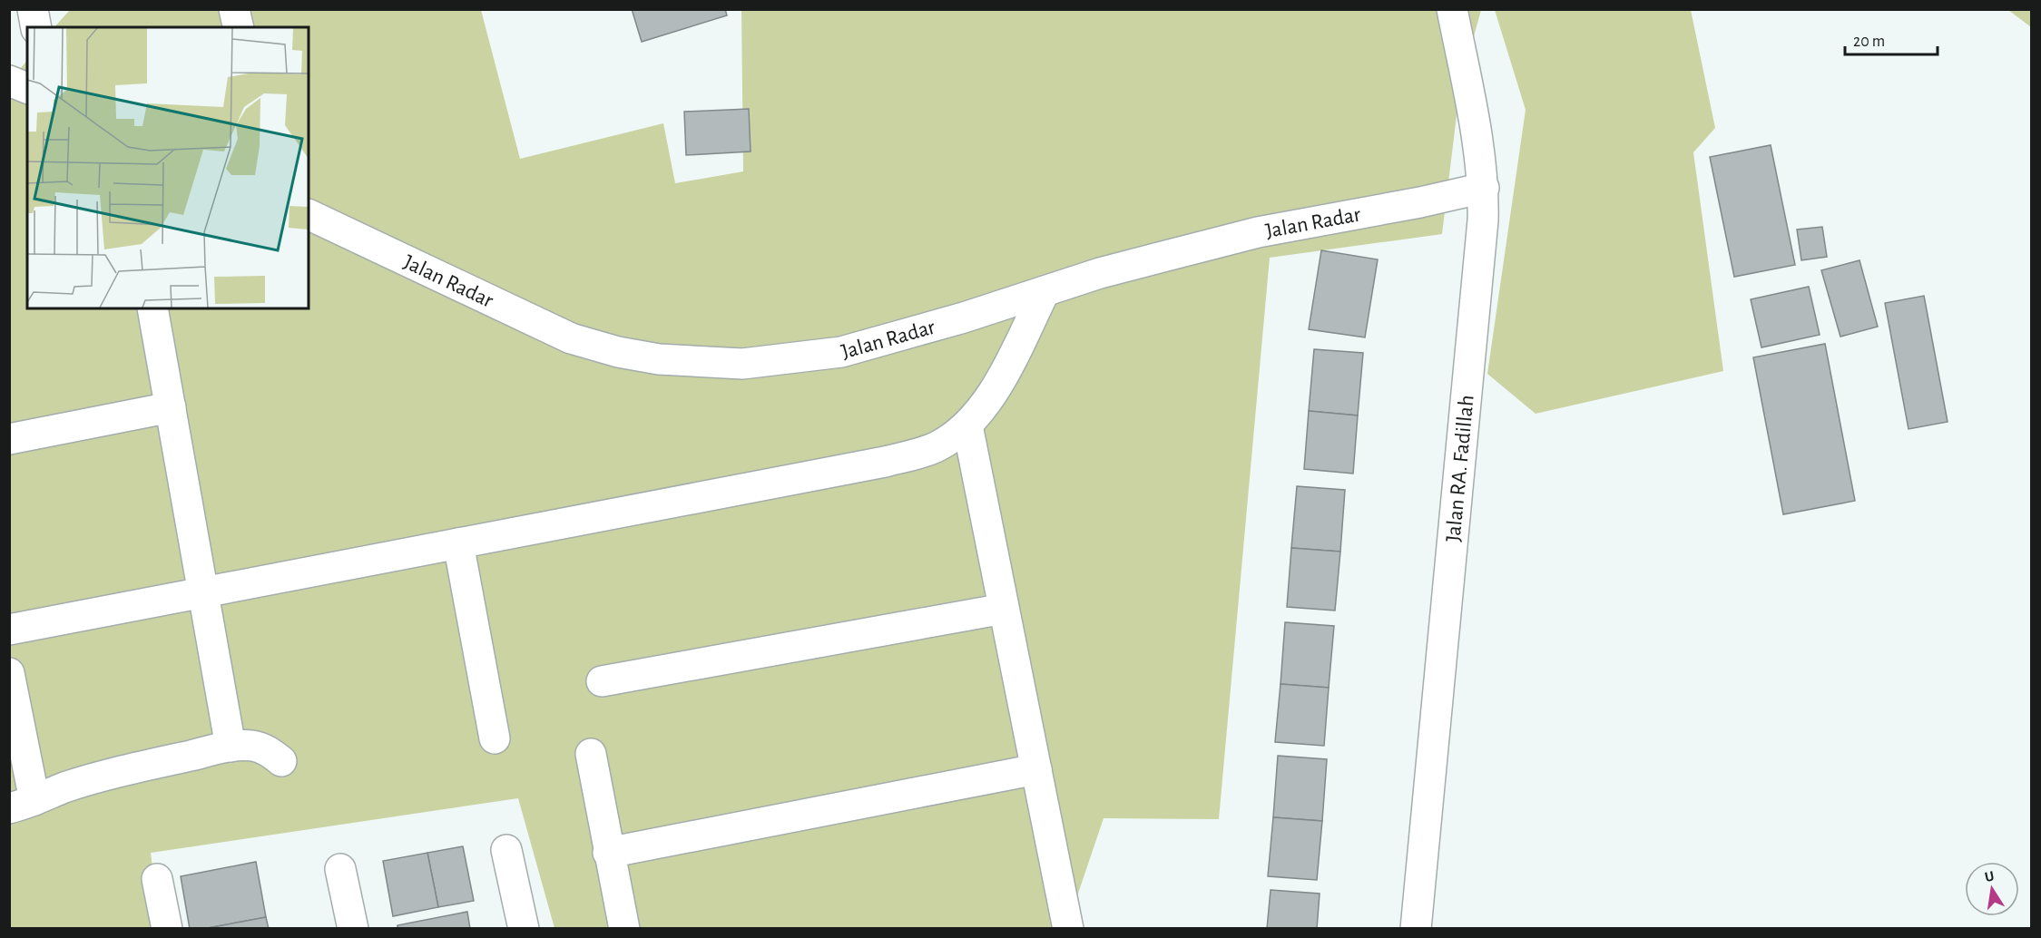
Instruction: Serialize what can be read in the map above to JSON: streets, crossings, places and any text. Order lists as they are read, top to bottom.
{
  "streets": {
    "street": ["Jalan Radar", "Jalan RA. Fadillah"]
  },
  "crossings": [
    ["Jalan Radar", "Jalan RA. Fadillah"]
  ],
  "scale_bar": "20 m",
  "north": "top"
}
